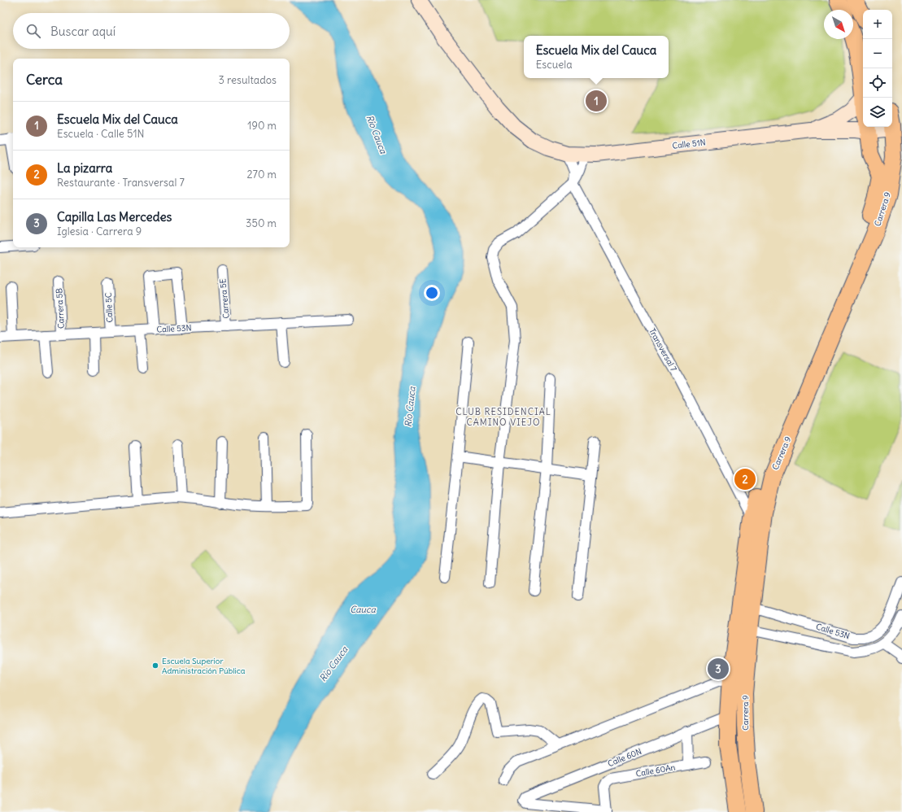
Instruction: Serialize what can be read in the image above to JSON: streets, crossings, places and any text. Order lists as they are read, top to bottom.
{
  "streets": {
    "main road": ["Calle 51N", "Carrera 9"],
    "street": [
      "Carrera 5E",
      "Calle 5C",
      "Carrera 5B",
      "Calle 53N",
      "Transversal 7",
      "Calle 60N",
      "Calle 60An"
    ]
  },
  "crossings": [
    ["Carrera 9", "Calle 53N"],
    ["Carrera 9", "Transversal 7"],
    ["Carrera 9", "Calle 60N"],
    ["Carrera 5E", "Calle 53N"],
    ["Calle 5C", "Calle 53N"],
    ["Carrera 5B", "Calle 53N"],
    ["Calle 60N", "Calle 60An"]
  ],
  "districts": ["CLUB RESIDENCIAL CAMINO VIEJO"],
  "water": ["Río Cauca", "Cauca"],
  "places": ["Escuela Superior Administración Pública"],
  "north": "bottom right",
  "page": {
    "map_buttons": ["+", "−"],
    "search": "Buscar aquí",
    "popup": ["Escuela Mix del Cauca", "Escuela"],
    "heading": ["Cerca", "3 resultados"],
    "pins": ["1", "2", "3"],
    "list": [
      {
        "mark": "1",
        "name": "Escuela Mix del Cauca",
        "note": "Escuela · Calle 51N",
        "value": "190 m"
      },
      {
        "mark": "2",
        "name": "La pizarra",
        "note": "Restaurante · Transversal 7",
        "value": "270 m"
      },
      {
        "mark": "3",
        "name": "Capilla Las Mercedes",
        "note": "Iglesia · Carrera 9",
        "value": "350 m"
      }
    ]
  }
}
